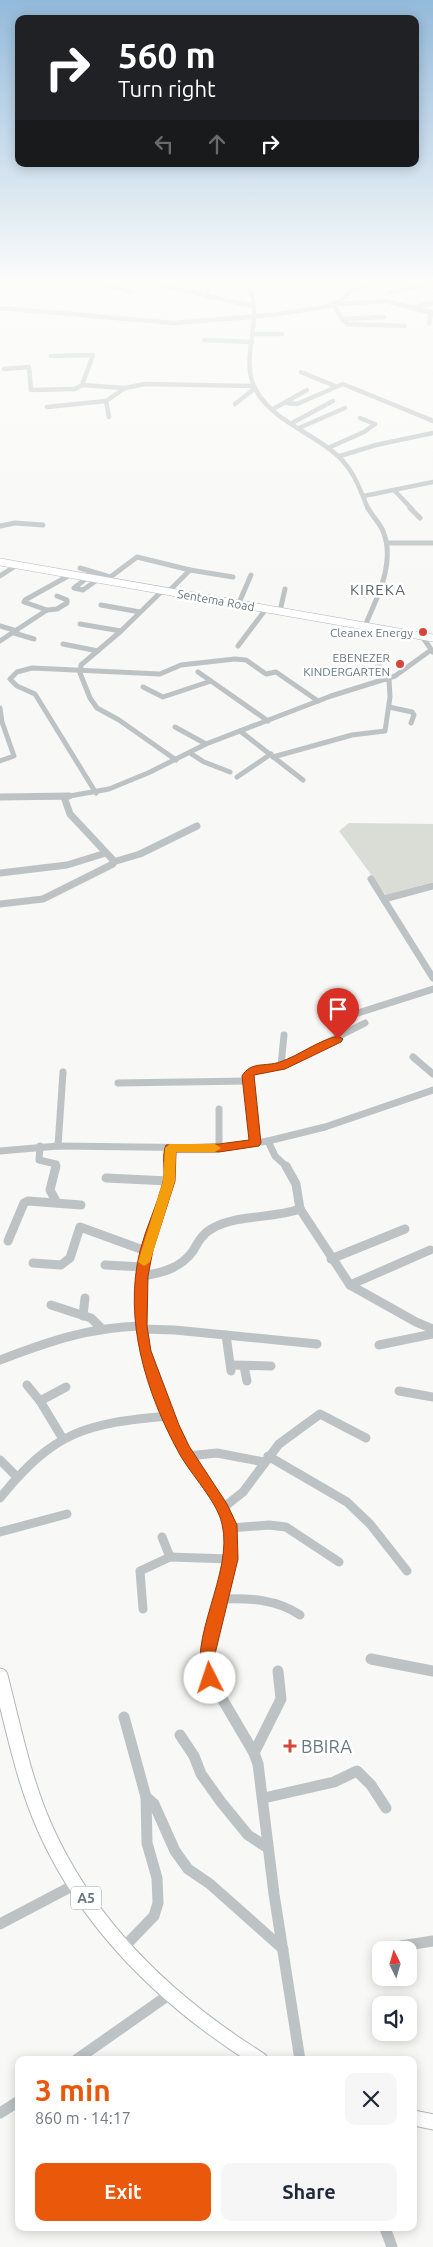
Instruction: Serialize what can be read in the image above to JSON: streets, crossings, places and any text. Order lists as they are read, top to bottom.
{
  "streets": {
    "main road": ["Sentema Road", "A5"]
  },
  "districts": ["KIREKA"],
  "places": {
    "other": ["Cleanex Energy", "EBENEZER KINDERGARTEN"],
    "health": ["BBIRA"]
  },
  "north": "top",
  "page": {
    "turn": ["560 m", "Turn right"],
    "heading": ["3 min", "860 m · 14:17"],
    "buttons": ["Exit", "Share"]
  }
}
